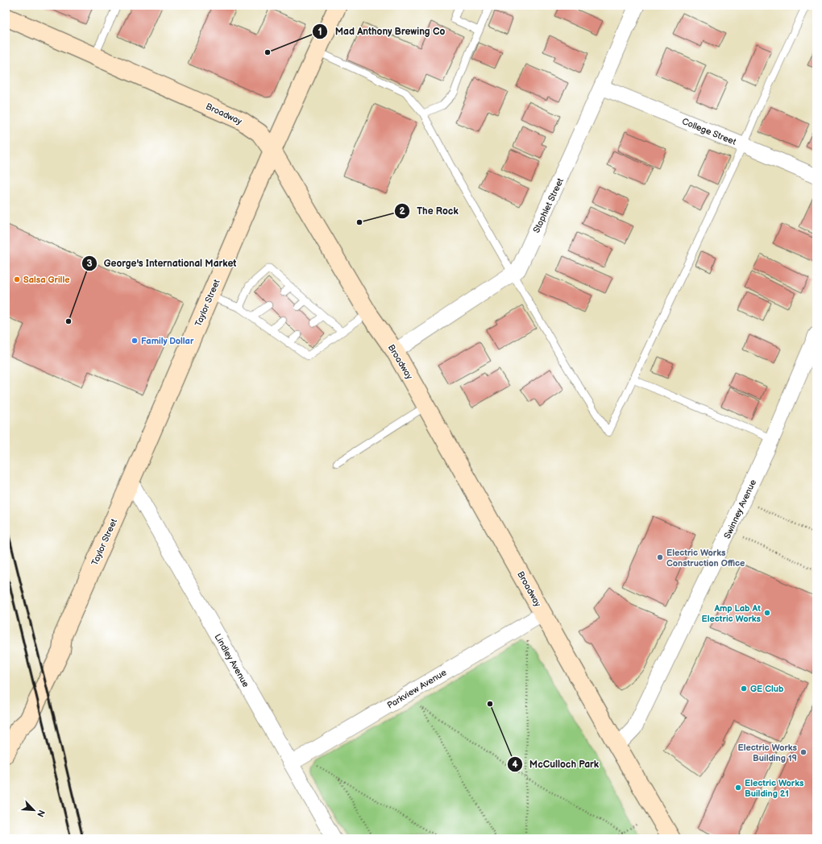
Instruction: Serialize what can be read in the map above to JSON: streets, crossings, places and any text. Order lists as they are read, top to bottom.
{
  "streets": {
    "main road": ["Broadway", "Taylor Street"],
    "street": [
      "College Street",
      "Stophlet Street",
      "Swinney Avenue",
      "Lindley Avenue",
      "Parkview Avenue"
    ]
  },
  "crossings": [
    ["Broadway", "Stophlet Street"],
    ["Broadway", "Taylor Street"],
    ["Broadway", "Swinney Avenue"],
    ["Broadway", "Parkview Avenue"],
    ["College Street", "Stophlet Street"],
    ["Taylor Street", "Lindley Avenue"],
    ["Lindley Avenue", "Parkview Avenue"]
  ],
  "places": [
    "Mad Anthony Brewing Co",
    "The Rock",
    "Salsa Grille",
    "George's International Market",
    "Family Dollar",
    "Electric Works Construction Office",
    "Amp Lab At Electric Works",
    "GE Club",
    "McCulloch Park",
    "Electric Works Building 19",
    "Electric Works Building 21"
  ],
  "north": "bottom right"
}
